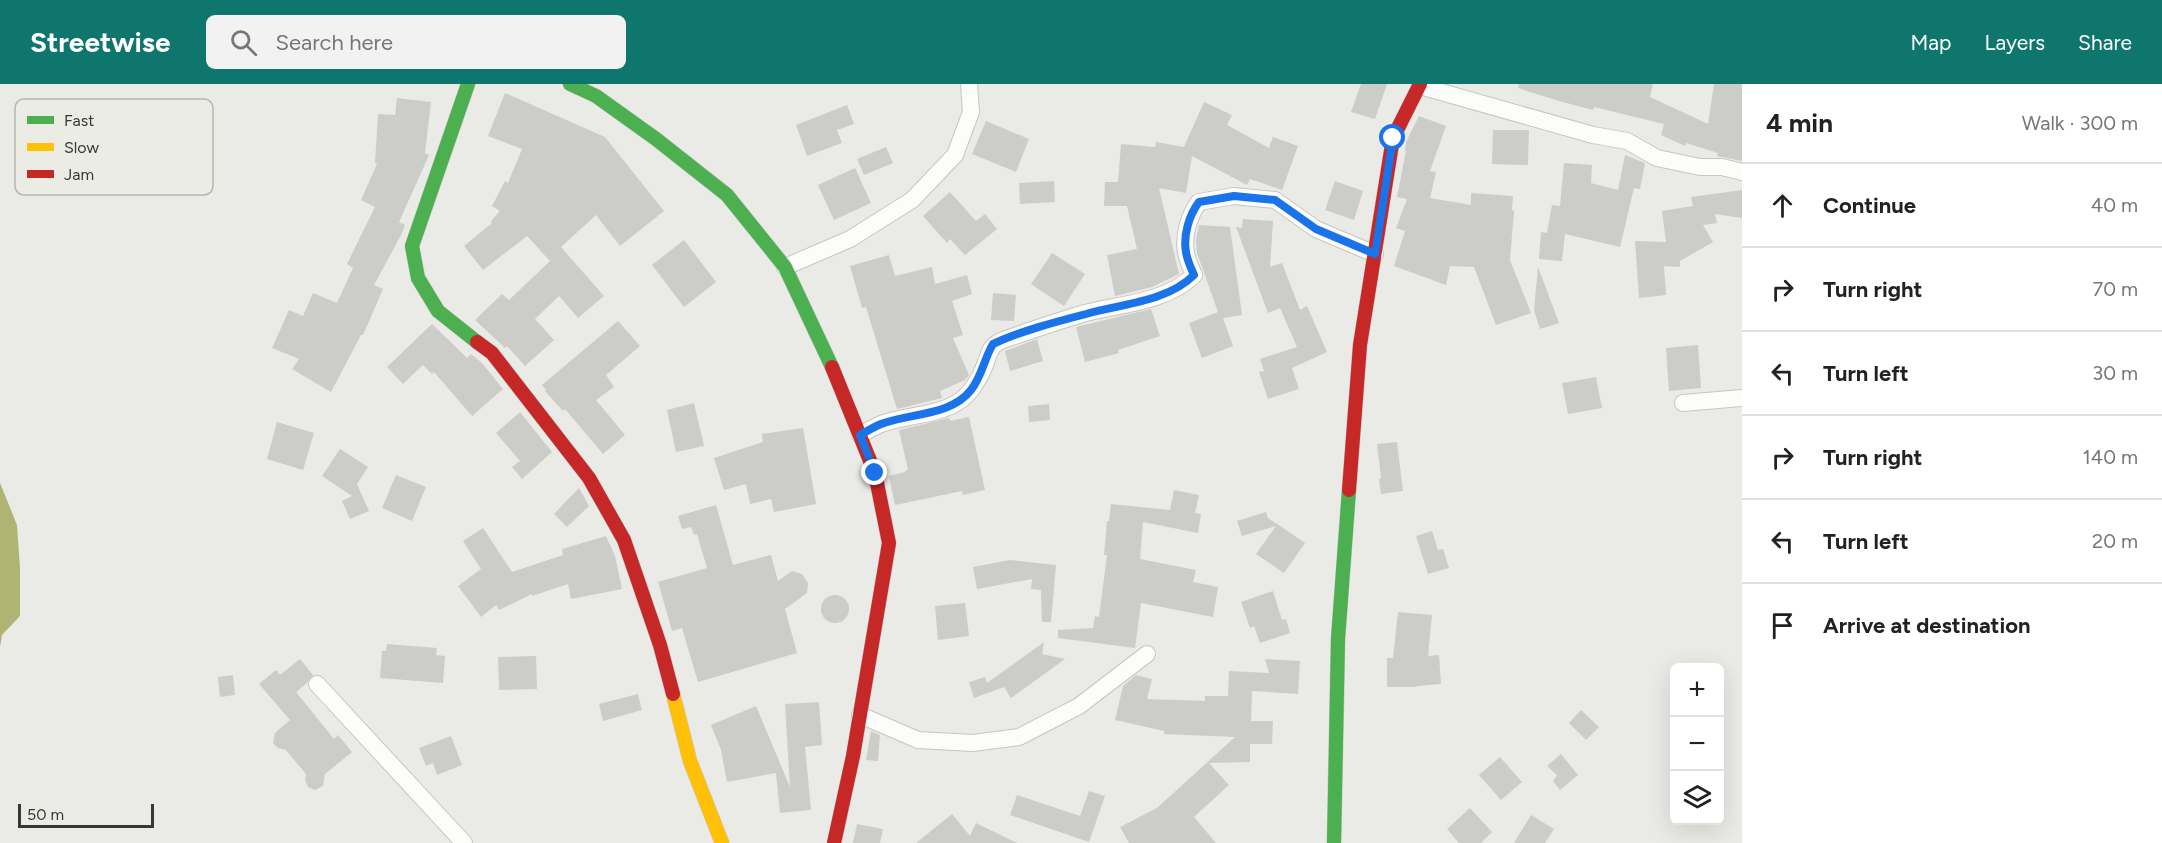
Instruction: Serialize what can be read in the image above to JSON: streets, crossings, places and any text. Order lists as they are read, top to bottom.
{
  "legend": ["Fast", "Slow", "Jam"],
  "scale_bar": "50 m",
  "page": {
    "header": "Streetwise",
    "search": "Search here",
    "nav": ["Map", "Layers", "Share"],
    "heading": ["4 min", "Walk · 300 m"],
    "list": [
      ["Continue", "40 m"],
      ["Turn right", "70 m"],
      ["Turn left", "30 m"],
      ["Turn right", "140 m"],
      ["Turn left", "20 m"],
      "Arrive at destination"
    ],
    "map_buttons": ["+", "−"],
    "scale": "50 m"
  }
}
